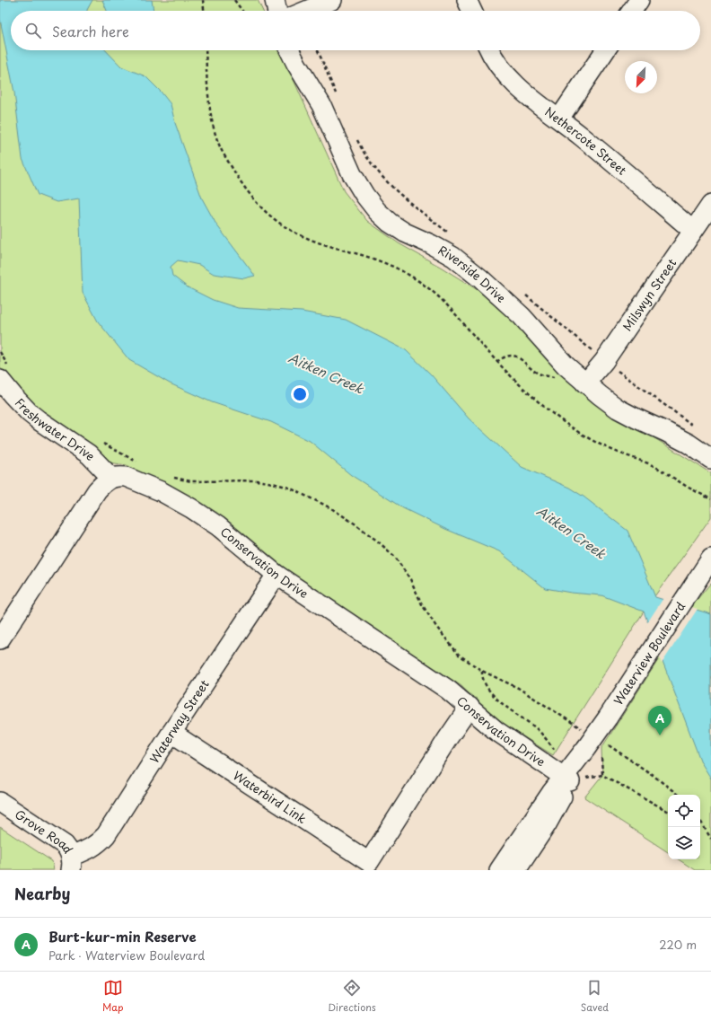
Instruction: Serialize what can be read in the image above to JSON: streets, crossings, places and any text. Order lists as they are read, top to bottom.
{
  "streets": {
    "street": [
      "Nethercote Street",
      "Riverside Drive",
      "Milswyn Street",
      "Freshwater Drive",
      "Conservation Drive",
      "Waterview Boulevard",
      "Waterway Street",
      "Waterbird Link",
      "Grove Road"
    ]
  },
  "crossings": [
    ["Nethercote Street", "Milswyn Street"],
    ["Riverside Drive", "Milswyn Street"],
    ["Freshwater Drive", "Conservation Drive"],
    ["Conservation Drive", "Waterview Boulevard"],
    ["Conservation Drive", "Waterway Street"],
    ["Conservation Drive", "Waterbird Link"],
    ["Waterway Street", "Waterbird Link"],
    ["Waterway Street", "Grove Road"]
  ],
  "water": ["Aitken Creek"],
  "north": "bottom left",
  "page": {
    "search": "Search here",
    "pins": "A",
    "heading": "Nearby",
    "list": [
      {
        "mark": "A",
        "name": "Burt-kur-min Reserve",
        "note": "Park · Waterview Boulevard",
        "value": "220 m"
      }
    ],
    "nav": ["Map", "Directions", "Saved"]
  }
}
